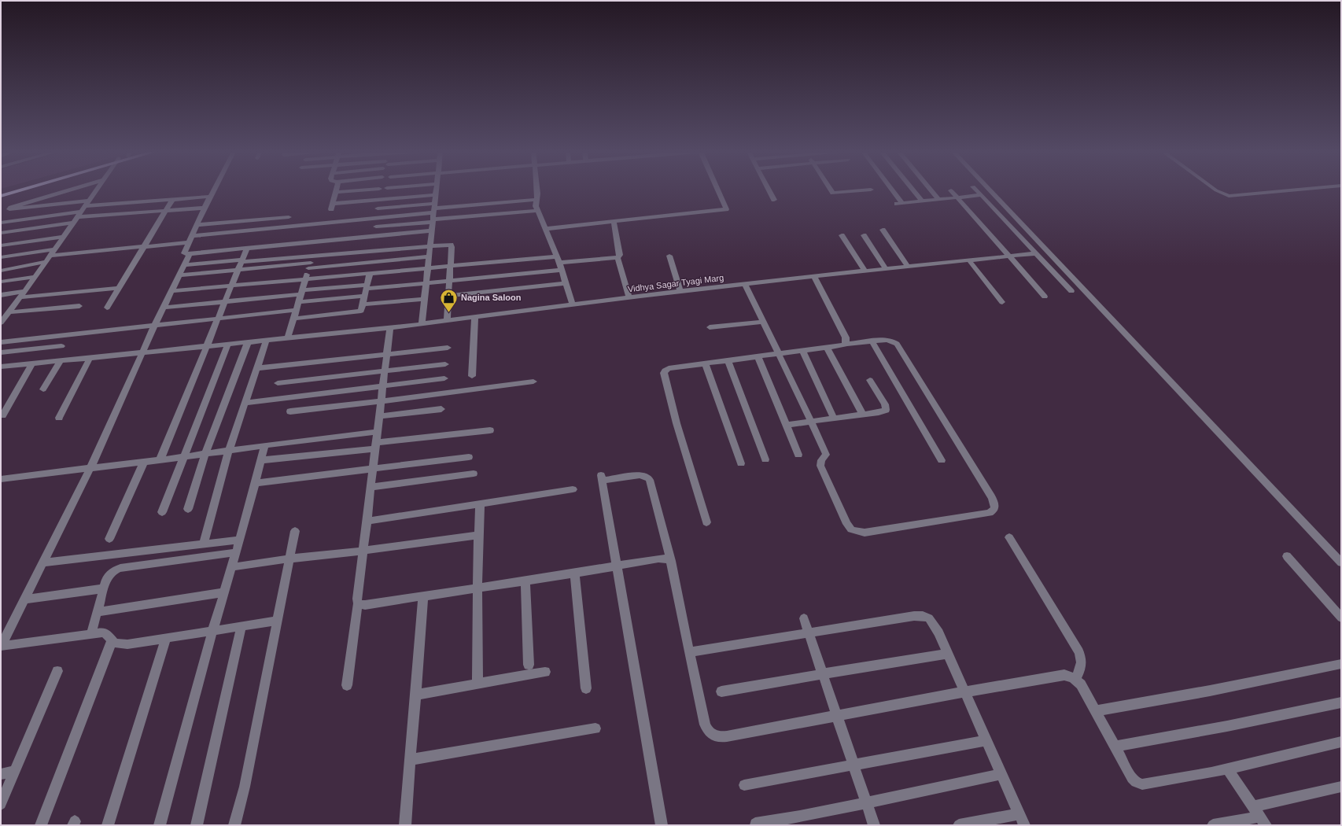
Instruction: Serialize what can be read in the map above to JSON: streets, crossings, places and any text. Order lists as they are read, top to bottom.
{
  "streets": {
    "street": ["Vidhya Sagar Tyagi Marg"]
  },
  "places": {
    "shop": ["Nagina Saloon"]
  }
}
